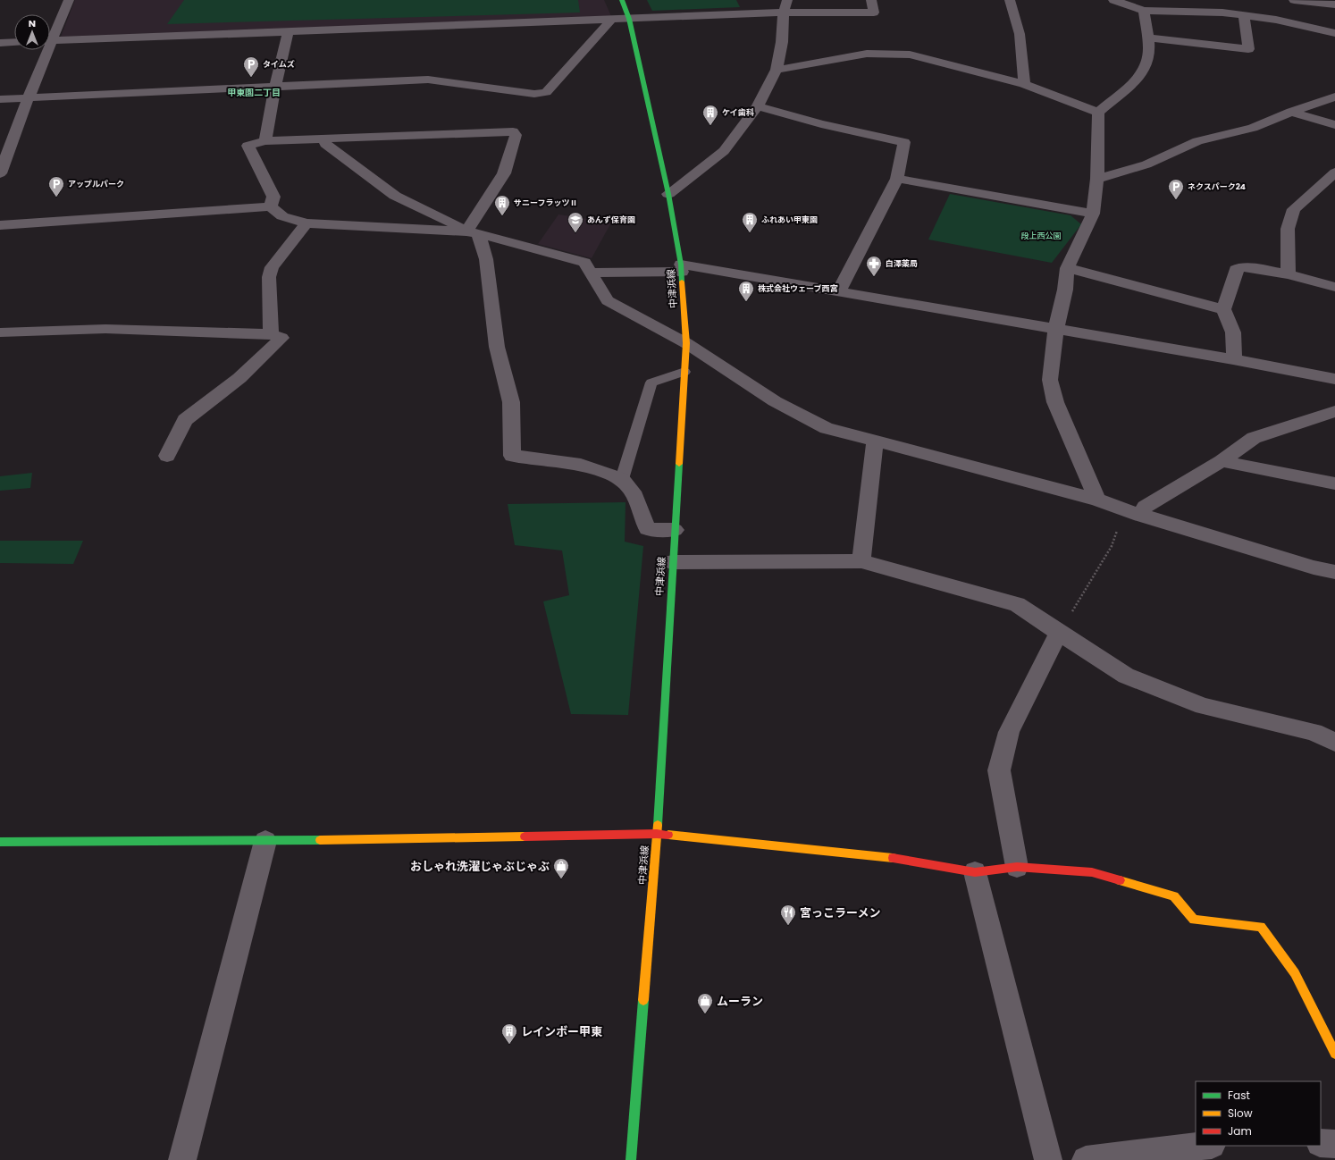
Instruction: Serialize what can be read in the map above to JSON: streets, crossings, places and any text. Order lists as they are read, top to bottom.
{
  "streets": {
    "street": ["中津浜線"]
  },
  "districts": ["甲東園二丁目"],
  "parks": ["段上西公園"],
  "places": {
    "parking": ["タイムズ", "アップルパーク", "ネクスパーク24"],
    "building": [
      "ケイ歯科",
      "サニーフラッツⅡ",
      "ふれあい甲東園",
      "株式会社ウェーブ西宮",
      "レインボー甲東"
    ],
    "school or university": ["あんず保育園"],
    "pharmacy": ["白澤薬局"],
    "shop": ["おしゃれ洗濯じゃぶじゃぶ", "ムーラン"],
    "restaurant": ["宮っこラーメン"]
  },
  "legend": ["Fast", "Slow", "Jam"],
  "north": "top"
}
